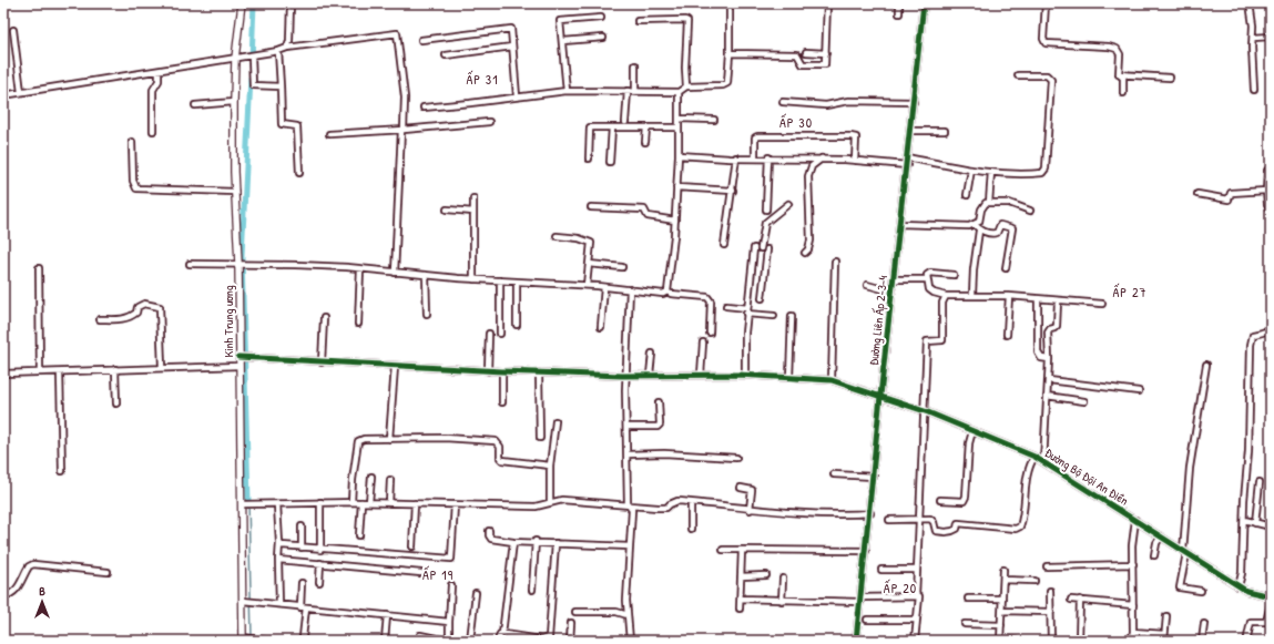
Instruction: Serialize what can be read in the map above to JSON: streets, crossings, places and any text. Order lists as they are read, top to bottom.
{
  "streets": {
    "street": ["Đường Liên Ấp 2-3-4", "Kinh Trung ương", "Đường Bộ Đội An Điền"]
  },
  "crossings": [
    ["Đường Liên Ấp 2-3-4", "Đường Bộ Đội An Điền"],
    ["Kinh Trung ương", "Đường Bộ Đội An Điền"]
  ],
  "districts": [
    "ẤP 31",
    "ẤP 30",
    "ẤP 27",
    "ẤP 19",
    "ẤP 20"
  ],
  "north": "top"
}
